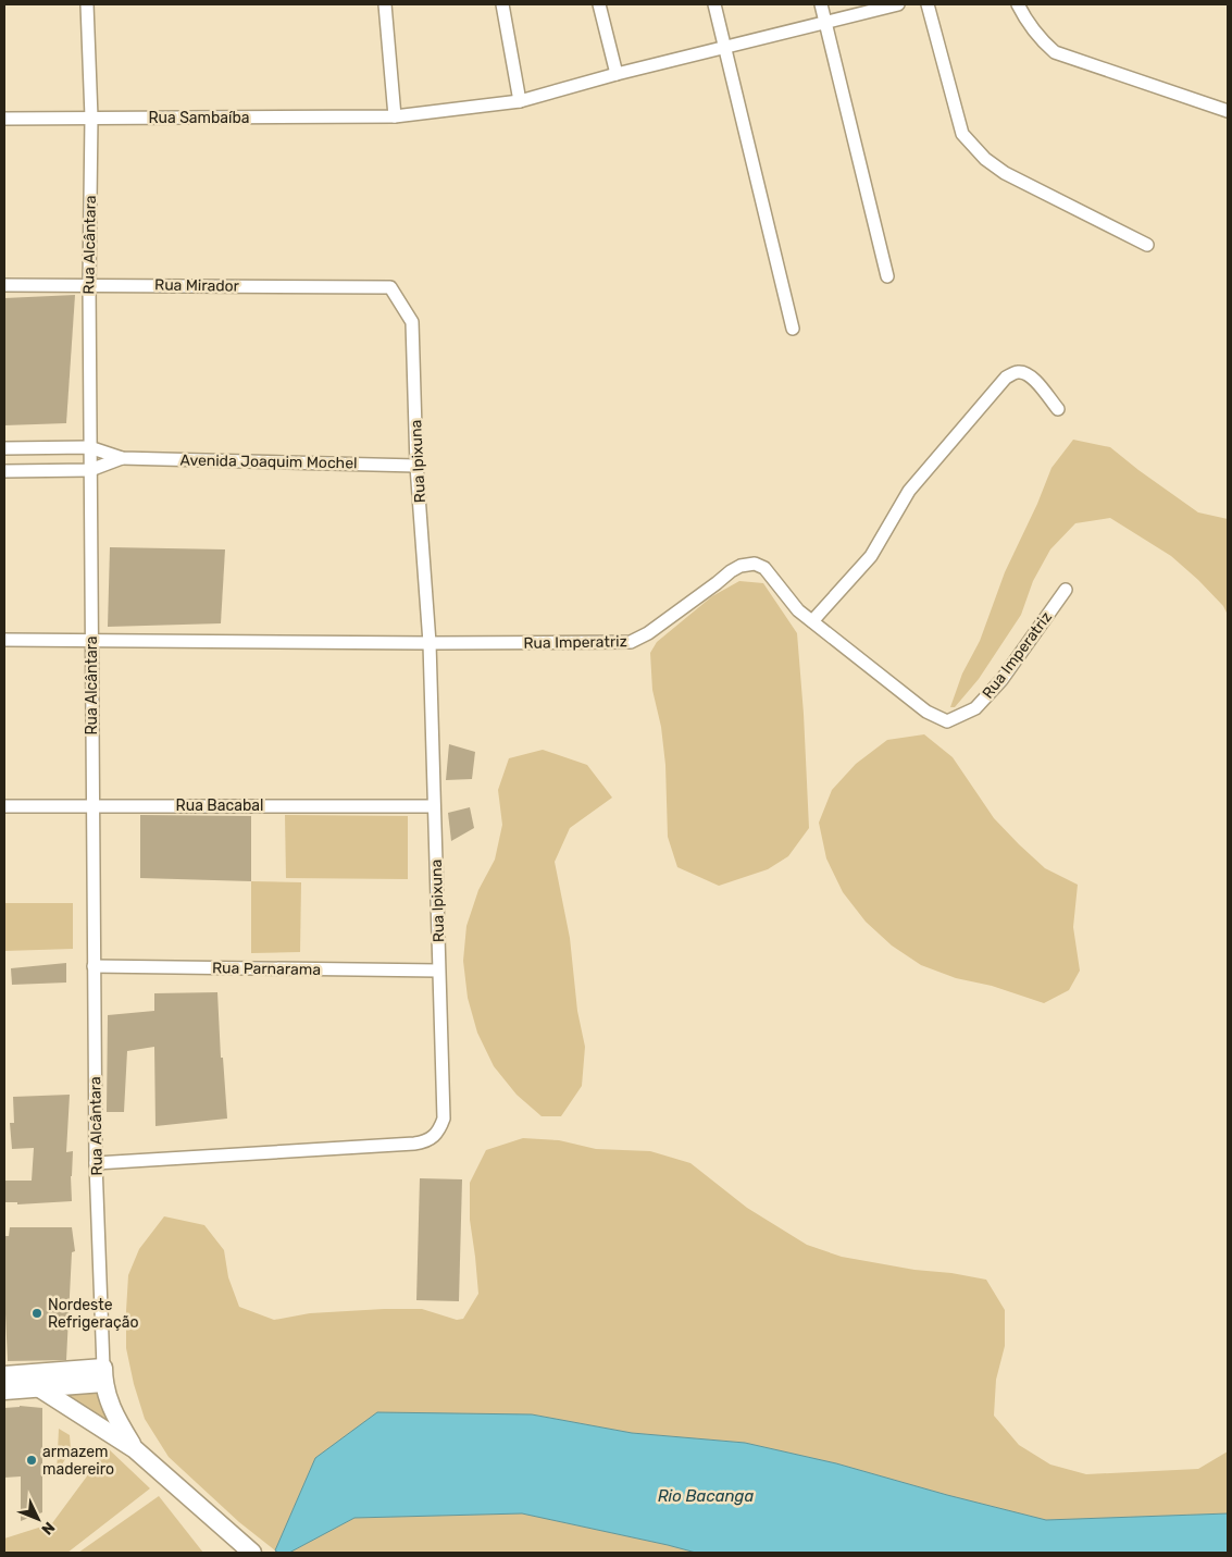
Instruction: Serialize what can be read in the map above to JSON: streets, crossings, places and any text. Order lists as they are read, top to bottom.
{
  "streets": {
    "street": [
      "Rua Sambaíba",
      "Rua Alcântara",
      "Rua Mirador",
      "Avenida Joaquim Mochel",
      "Rua Ipixuna",
      "Rua Imperatriz",
      "Rua Bacabal",
      "Rua Parnarama"
    ]
  },
  "crossings": [
    ["Rua Sambaíba", "Rua Alcântara"],
    ["Rua Alcântara", "Rua Mirador"],
    ["Rua Alcântara", "Avenida Joaquim Mochel"],
    ["Rua Alcântara", "Rua Ipixuna"],
    ["Rua Alcântara", "Rua Imperatriz"],
    ["Rua Alcântara", "Rua Bacabal"],
    ["Rua Alcântara", "Rua Parnarama"],
    ["Rua Mirador", "Rua Ipixuna"],
    ["Avenida Joaquim Mochel", "Rua Ipixuna"],
    ["Rua Ipixuna", "Rua Imperatriz"],
    ["Rua Ipixuna", "Rua Bacabal"],
    ["Rua Ipixuna", "Rua Parnarama"]
  ],
  "water": ["Rio Bacanga"],
  "places": ["Nordeste Refrigeração", "armazem madereiro"],
  "north": "bottom right"
}
